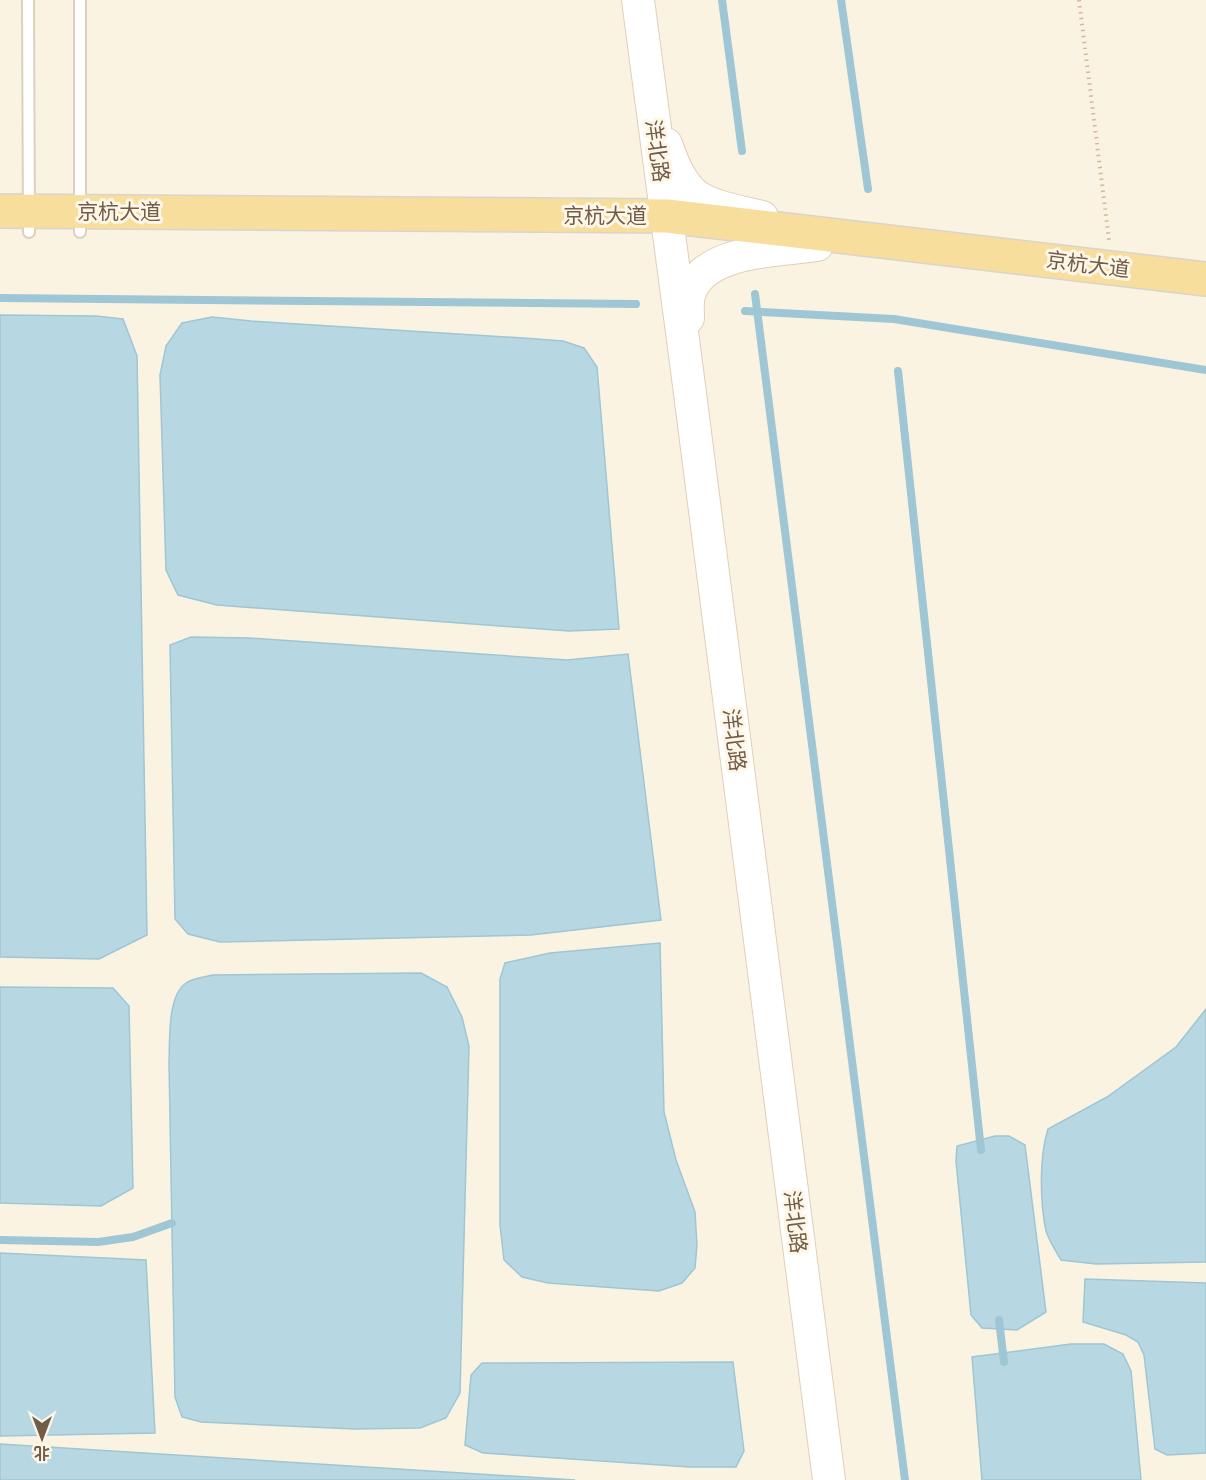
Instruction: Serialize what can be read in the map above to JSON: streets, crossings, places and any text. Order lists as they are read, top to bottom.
{
  "streets": {
    "main road": ["洋北路", "京杭大道"]
  },
  "crossings": [
    ["洋北路", "京杭大道"]
  ],
  "north": "bottom"
}
